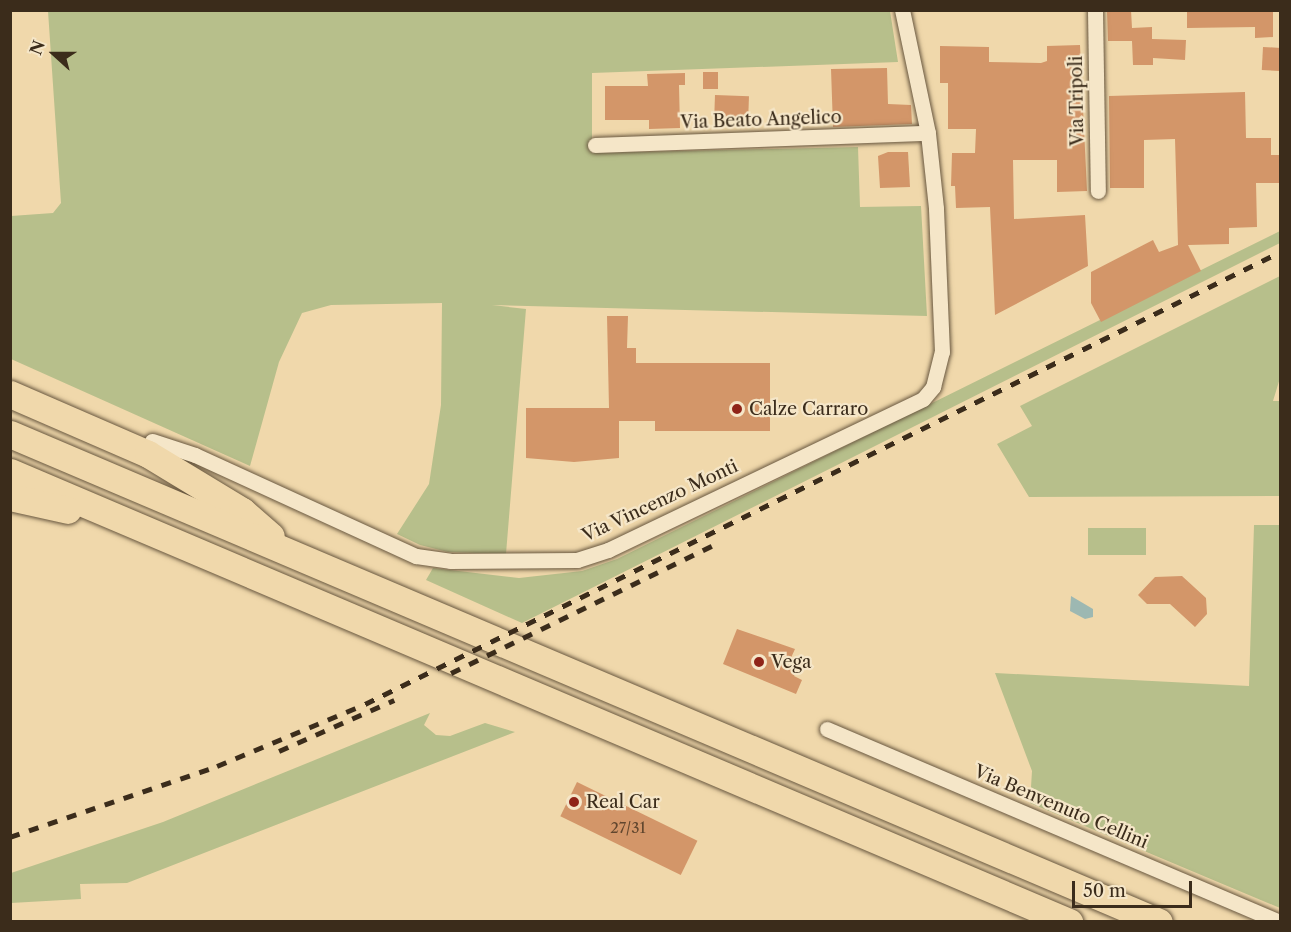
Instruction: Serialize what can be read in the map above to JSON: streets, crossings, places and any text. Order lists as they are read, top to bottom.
{
  "streets": {
    "street": [
      "Via Tripoli",
      "Via Beato Angelico",
      "Via Vincenzo Monti",
      "Via Benvenuto Cellini"
    ]
  },
  "crossings": [
    ["Via Beato Angelico", "Via Vincenzo Monti"]
  ],
  "places": ["Calze Carraro", "Vega", "Real Car"],
  "house_numbers": ["27/31"],
  "scale_bar": "50 m",
  "north": "left"
}
